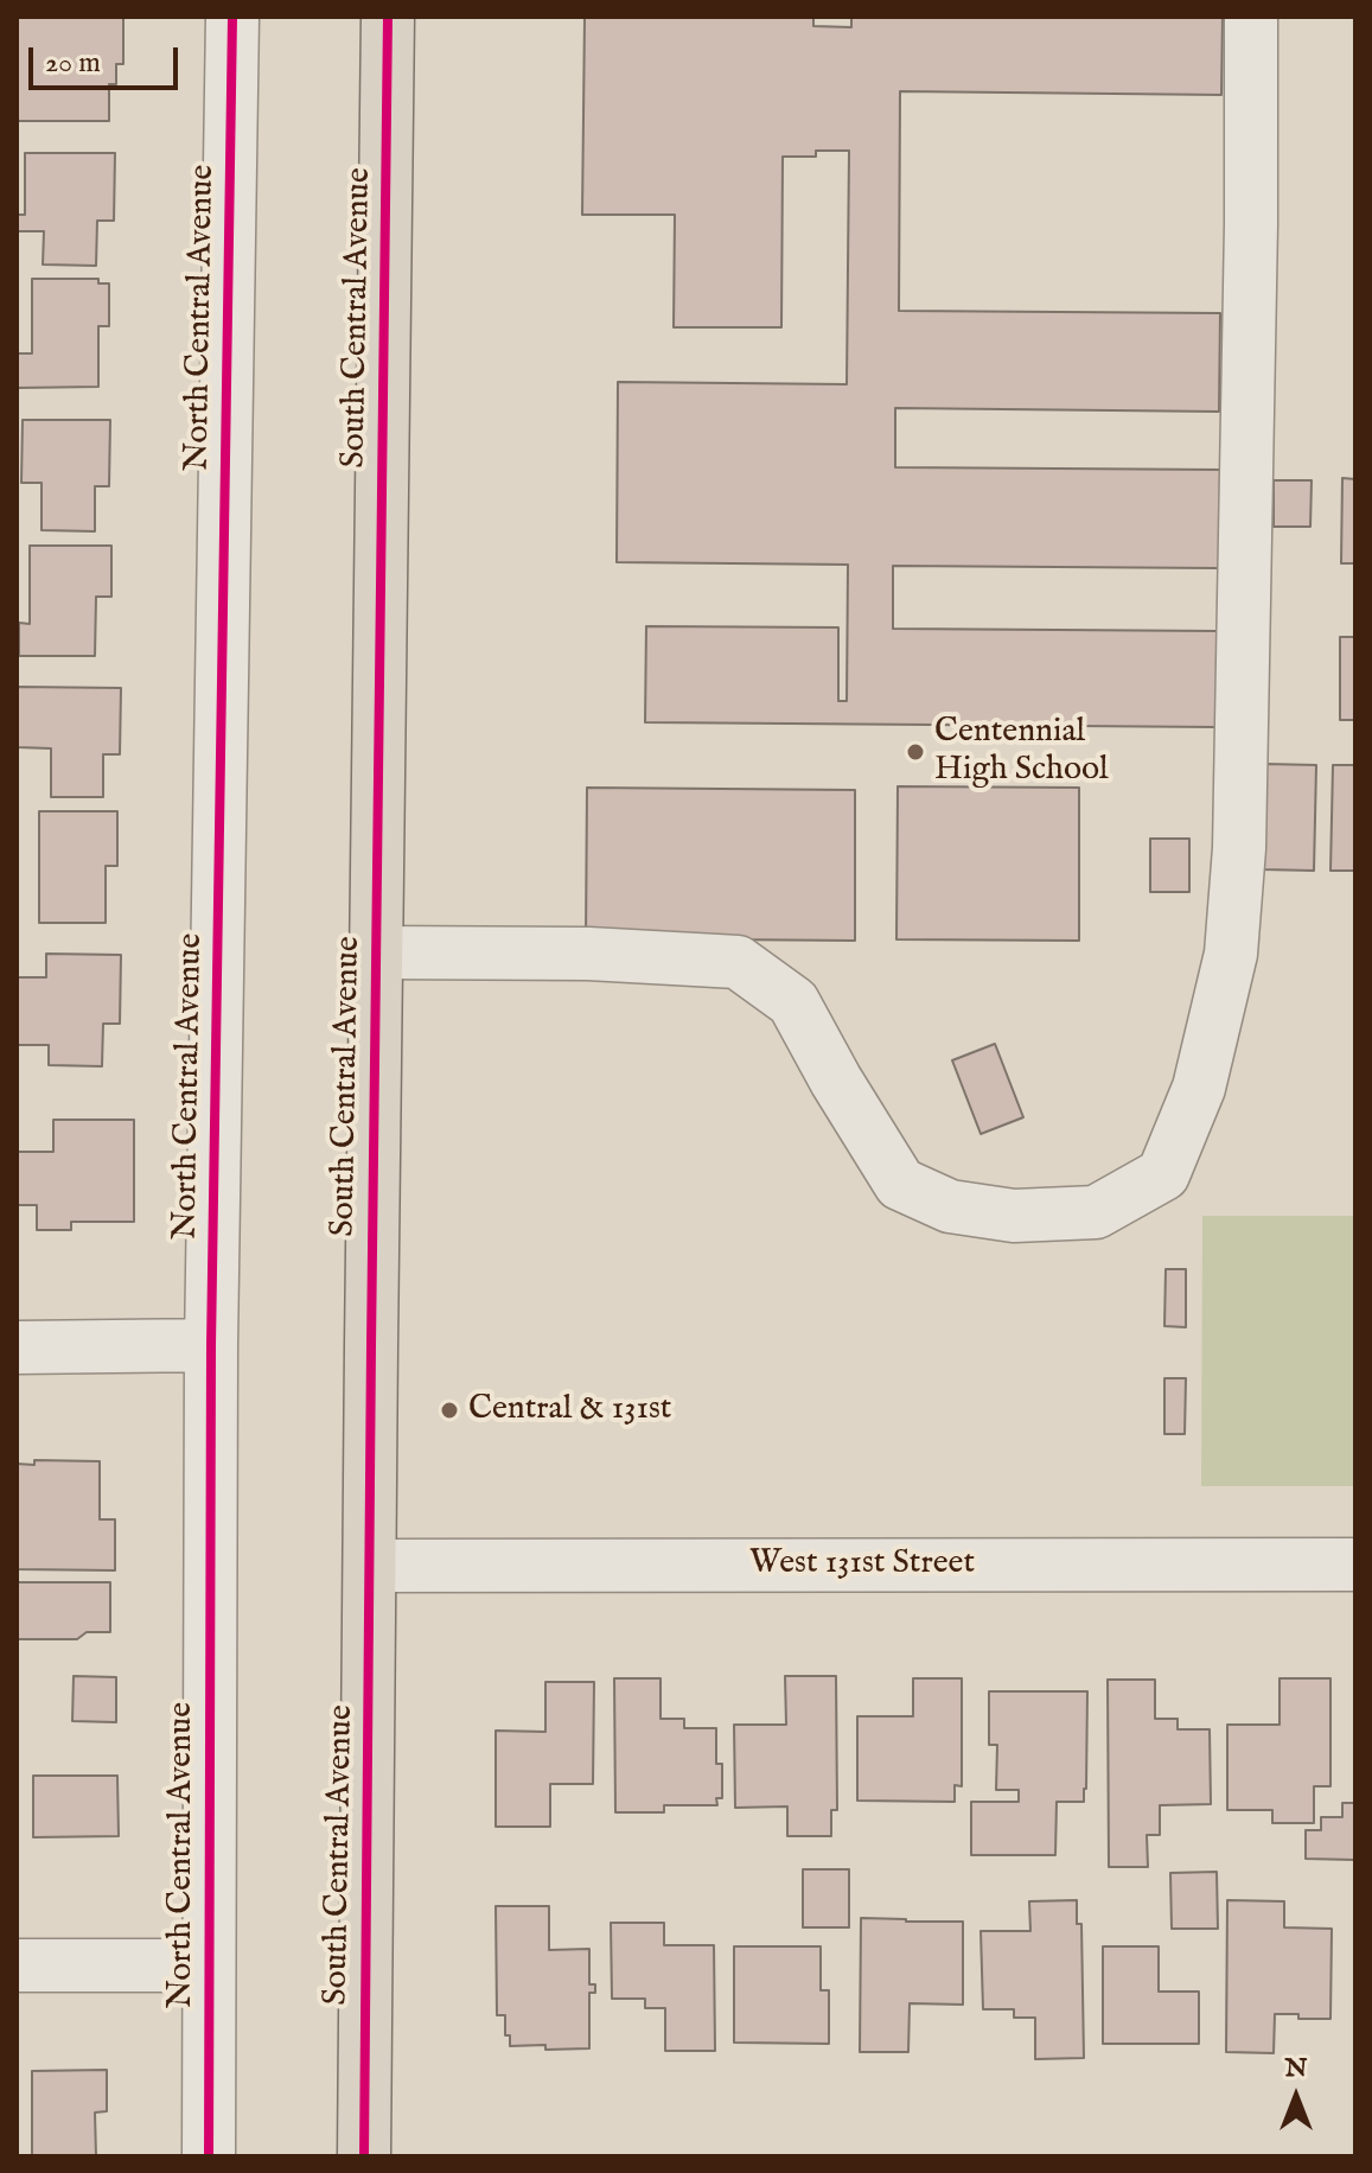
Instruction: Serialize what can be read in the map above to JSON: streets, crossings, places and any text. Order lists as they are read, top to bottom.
{
  "streets": {
    "main road": ["South Central Avenue"],
    "street": ["North Central Avenue", "West 131st Street"]
  },
  "crossings": [
    ["South Central Avenue", "West 131st Street"]
  ],
  "places": ["Centennial High School", "Central & 131st"],
  "scale_bar": "20 m",
  "north": "top"
}
